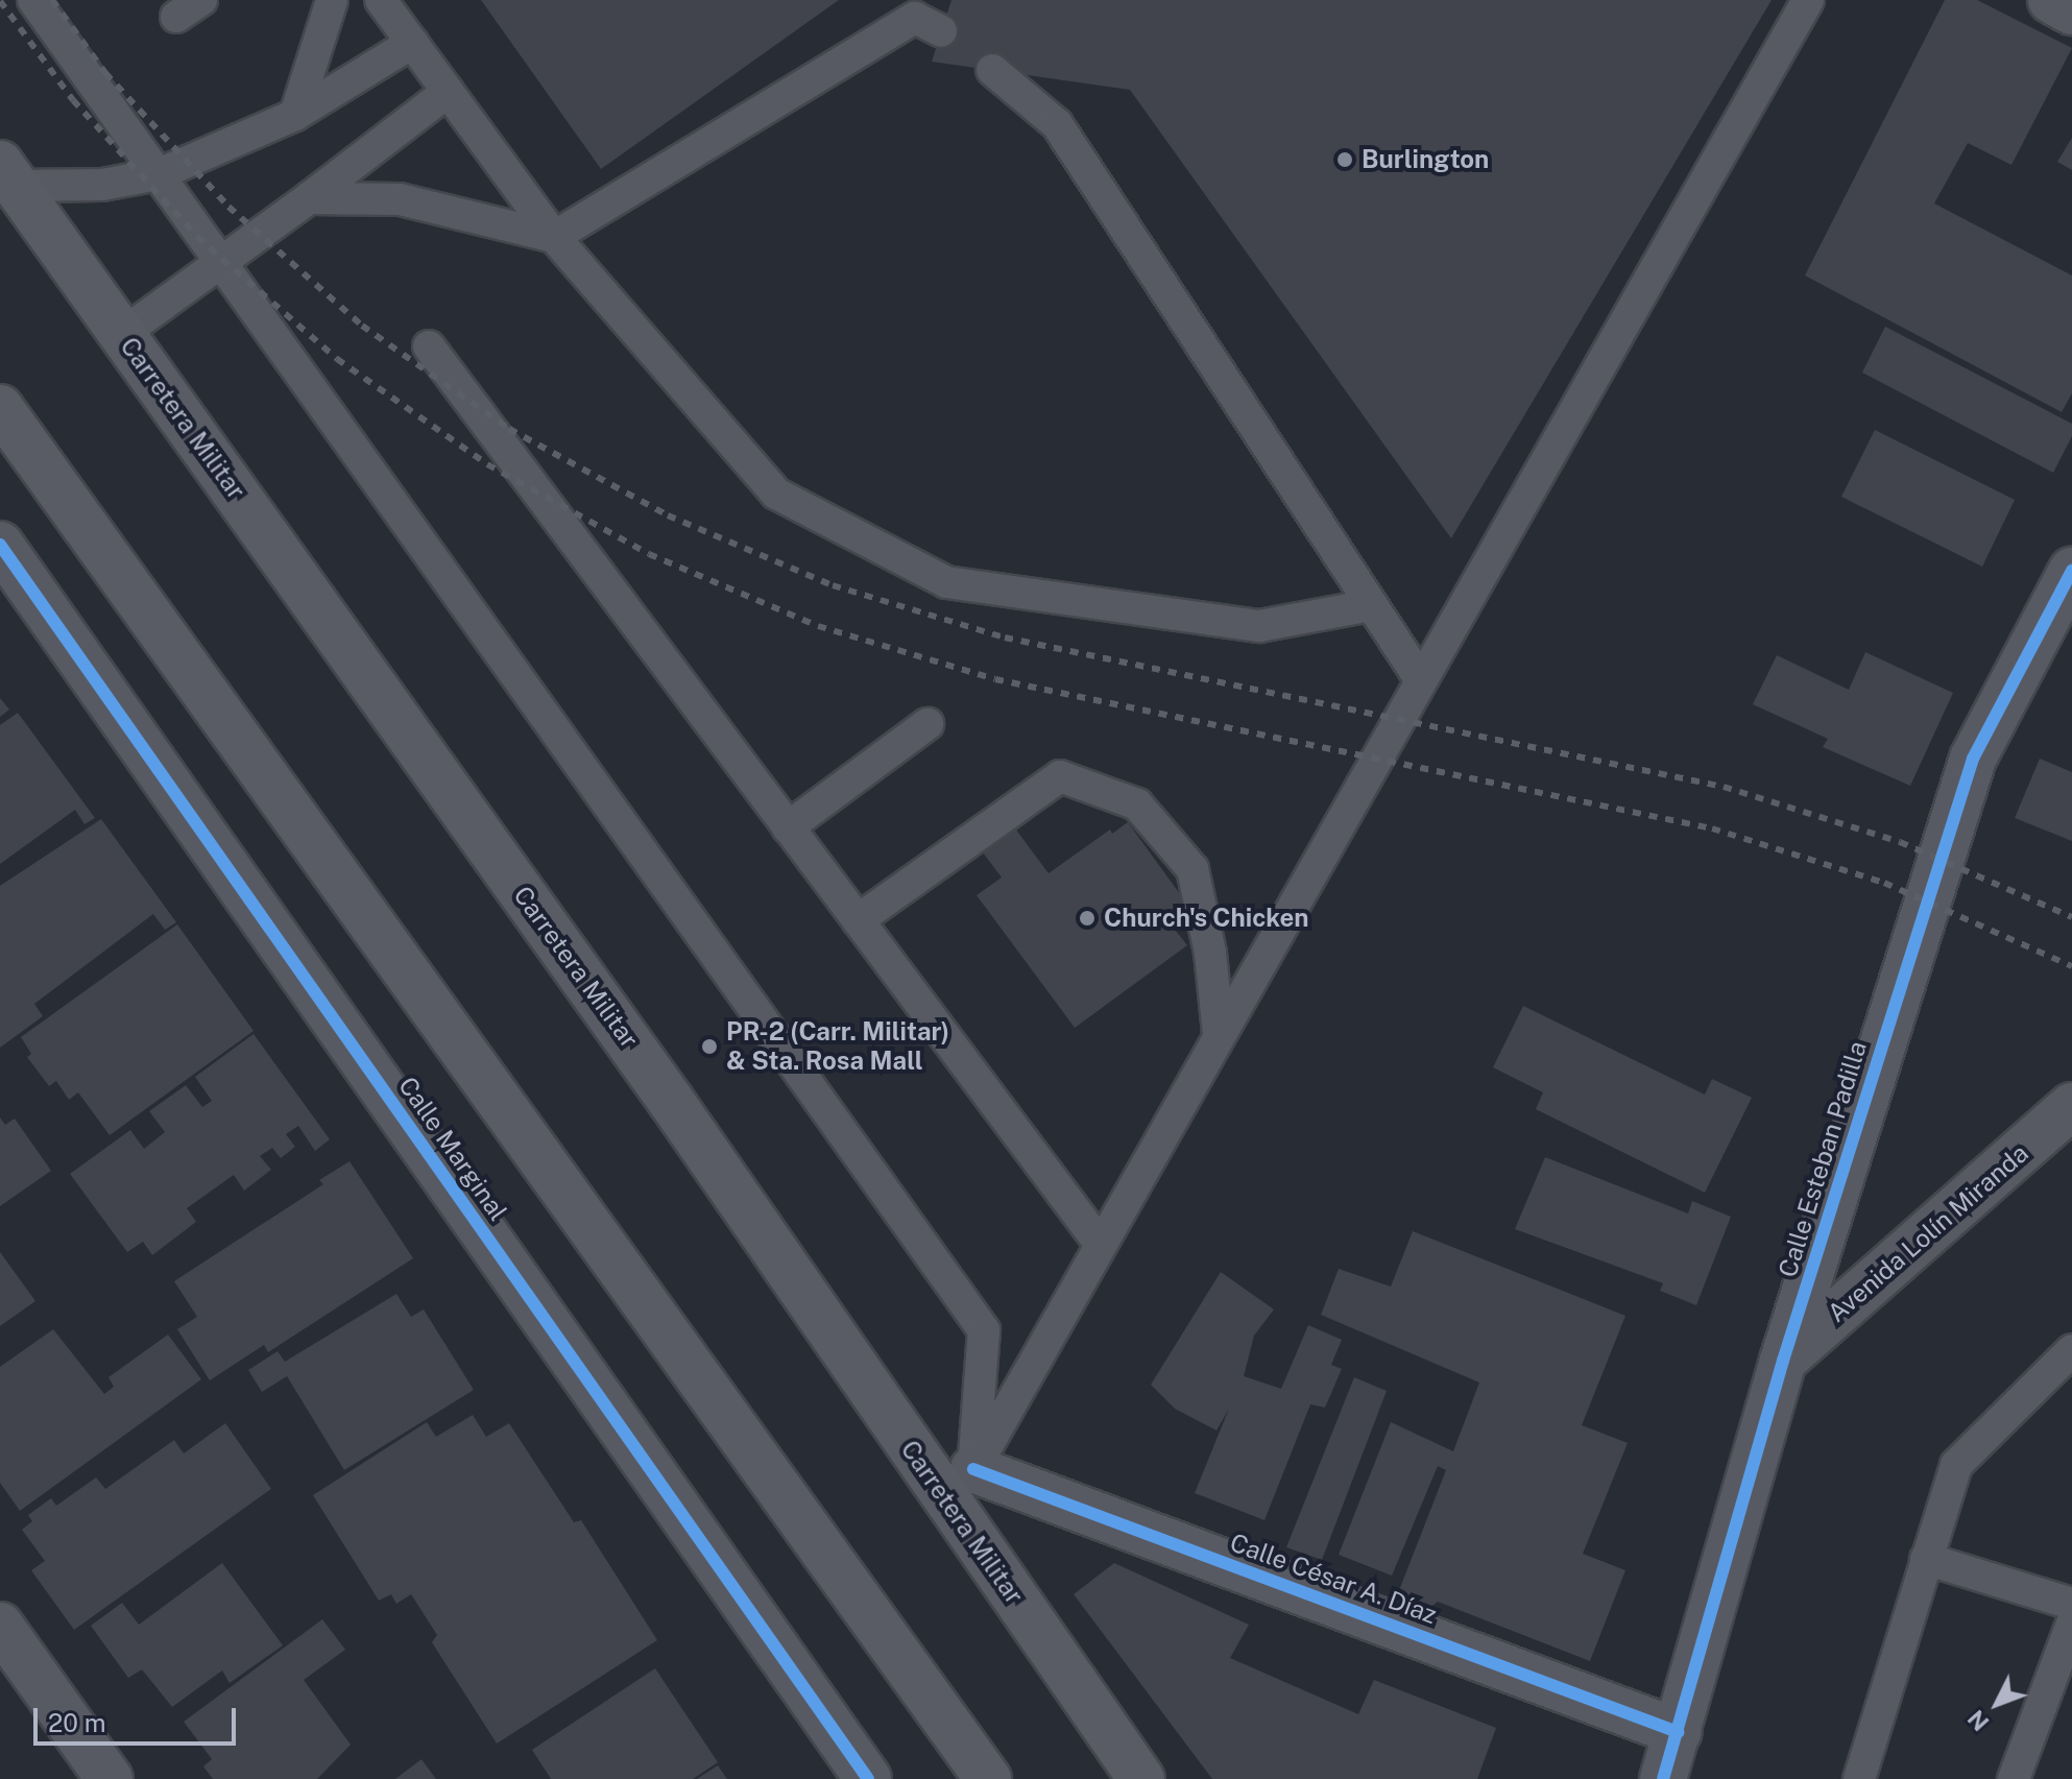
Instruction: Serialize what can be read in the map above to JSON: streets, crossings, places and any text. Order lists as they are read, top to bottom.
{
  "streets": {
    "main road": ["Carretera Militar"],
    "street": [
      "Calle Marginal",
      "Calle Esteban Padilla",
      "Avenida Lolín Miranda",
      "Calle César A. Díaz"
    ]
  },
  "crossings": [
    ["Carretera Militar", "Calle César A. Díaz"],
    ["Calle Esteban Padilla", "Avenida Lolín Miranda"],
    ["Calle Esteban Padilla", "Calle César A. Díaz"]
  ],
  "places": ["Burlington", "Church's Chicken", "PR-2 (Carr. Militar) & Sta. Rosa Mall"],
  "scale_bar": "20 m",
  "north": "bottom left"
}
